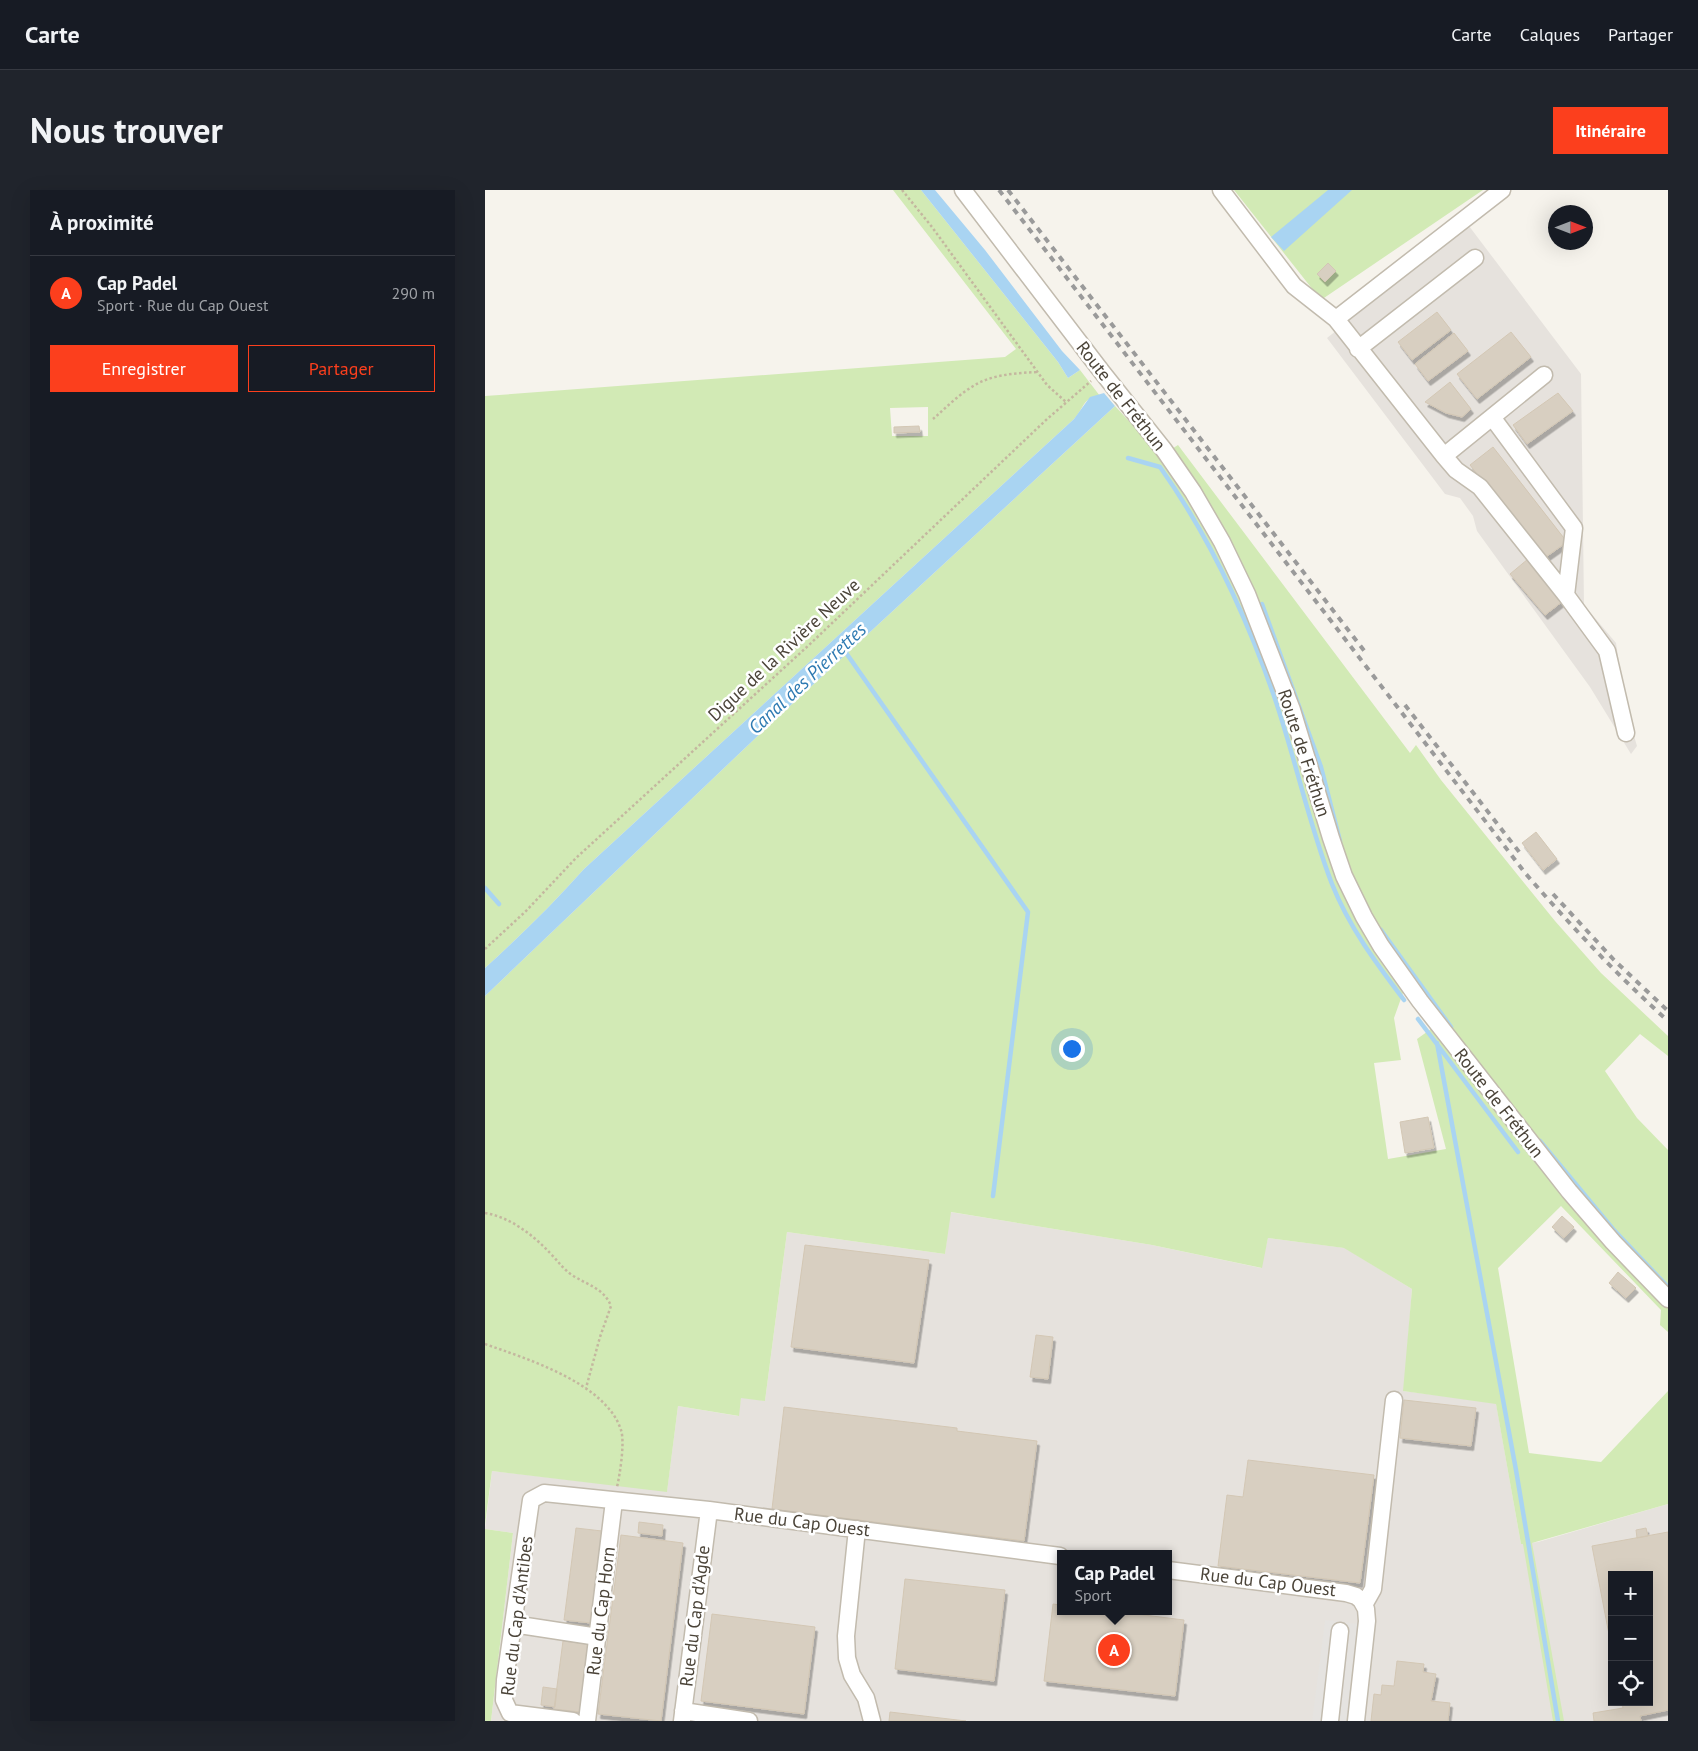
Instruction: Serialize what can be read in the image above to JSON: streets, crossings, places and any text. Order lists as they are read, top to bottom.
{
  "streets": {
    "street": [
      "Route de Fréthun",
      "Rue du Cap Ouest",
      "Rue du Cap Horn",
      "Rue du Cap d'Antibes",
      "Rue du Cap d'Agde"
    ],
    "path": ["Digue de la Rivière Neuve"]
  },
  "crossings": [
    ["Route de Fréthun", "Digue de la Rivière Neuve"],
    ["Rue du Cap Ouest", "Rue du Cap Horn"],
    ["Rue du Cap Ouest", "Rue du Cap d'Antibes"],
    ["Rue du Cap Ouest", "Rue du Cap d'Agde"]
  ],
  "water": ["Canal des Pierrettes"],
  "north": "right",
  "page": {
    "header": "Carte",
    "nav": ["Carte", "Calques", "Partager"],
    "title": "Nous trouver",
    "buttons": [
      "Itinéraire",
      ["Enregistrer", "Partager"]
    ],
    "heading": "À proximité",
    "list": [
      {
        "mark": "A",
        "name": "Cap Padel",
        "note": "Sport · Rue du Cap Ouest",
        "value": "290 m"
      }
    ],
    "popup": ["Cap Padel", "Sport"],
    "map_buttons": ["+", "−"],
    "pins": "A"
  }
}
